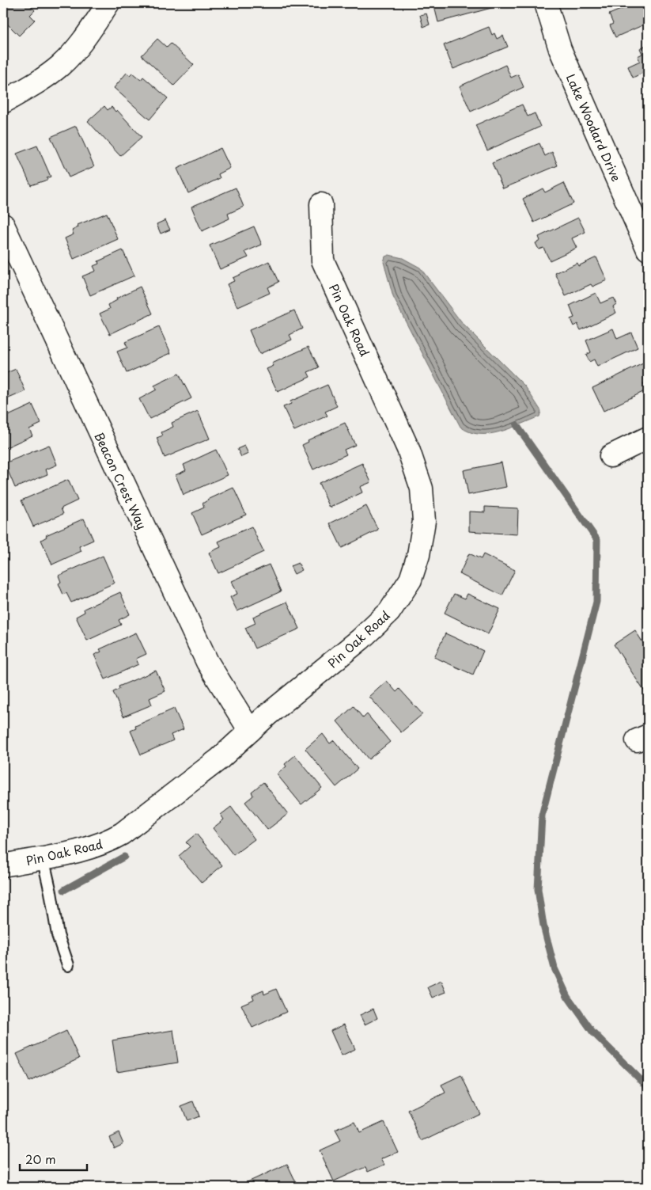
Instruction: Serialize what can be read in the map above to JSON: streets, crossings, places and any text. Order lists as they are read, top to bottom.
{
  "streets": {
    "street": ["Lake Woodard Drive", "Pin Oak Road", "Beacon Crest Way"]
  },
  "crossings": [
    ["Pin Oak Road", "Beacon Crest Way"]
  ],
  "scale_bar": "20 m"
}
